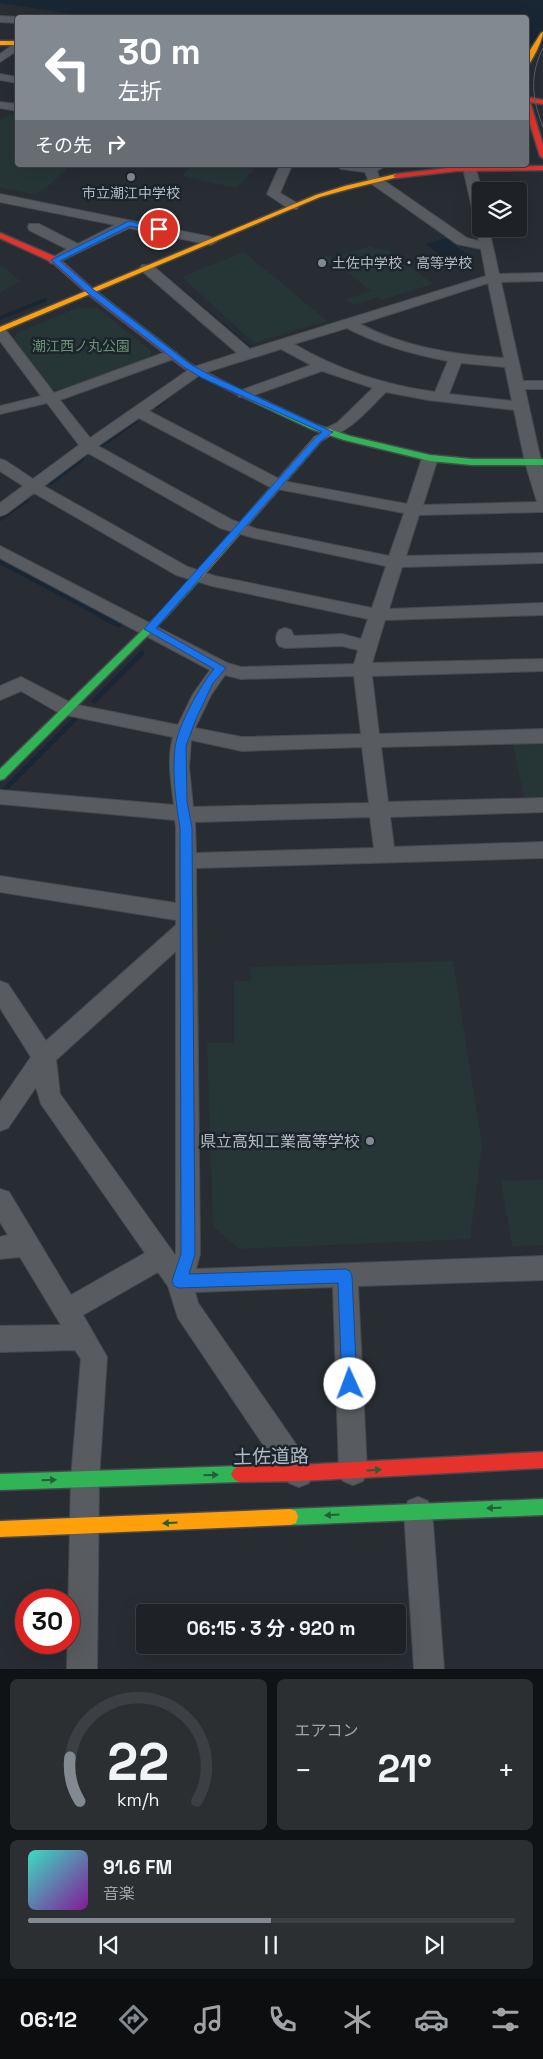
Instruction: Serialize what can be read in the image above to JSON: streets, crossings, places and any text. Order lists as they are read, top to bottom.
{
  "streets": {
    "main road": ["土佐道路"]
  },
  "parks": ["潮江西ノ丸公園"],
  "places": ["市立潮江中学校", "土佐中学校・高等学校", "県立高知工業高等学校"],
  "page": {
    "turn": ["30 m", "左折"],
    "then": "その先",
    "limit": "30",
    "trip": "06:15 · 3 分 · 920 m",
    "tile": "エアコン",
    "heat": ["−", "21°", "+"],
    "song": ["91.6 FM", "音楽"],
    "tabs": "06:12",
    "gauge": ["22", "km/h"]
  }
}
